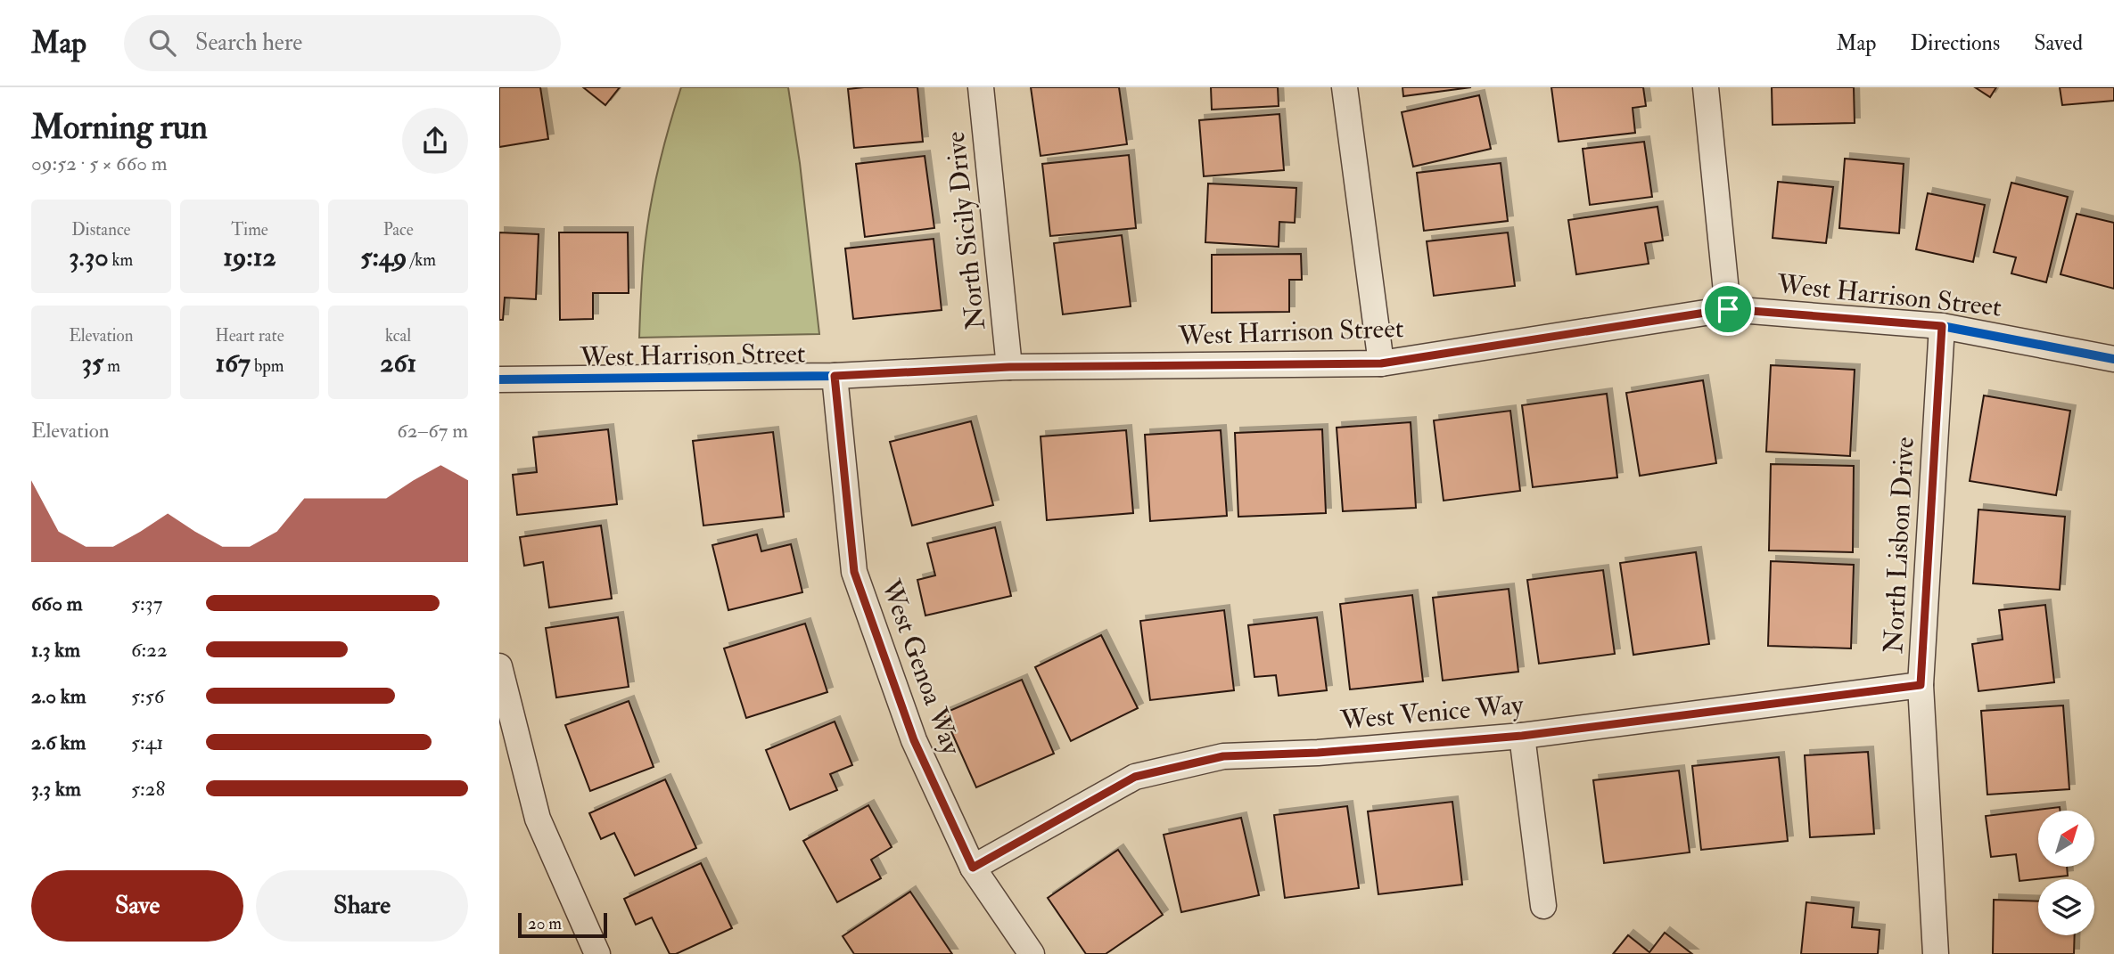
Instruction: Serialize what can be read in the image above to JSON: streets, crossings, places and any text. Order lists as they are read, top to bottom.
{
  "streets": {
    "street": [
      "North Sicily Drive",
      "West Harrison Street",
      "North Lisbon Drive",
      "West Genoa Way",
      "West Venice Way"
    ]
  },
  "crossings": [
    ["North Sicily Drive", "West Harrison Street"],
    ["West Harrison Street", "North Lisbon Drive"],
    ["West Harrison Street", "West Genoa Way"],
    ["North Lisbon Drive", "West Venice Way"],
    ["West Genoa Way", "West Venice Way"]
  ],
  "scale_bar": "20 m",
  "north": "top right",
  "page": {
    "header": "Map",
    "search": "Search here",
    "nav": ["Map", "Directions", "Saved"],
    "heading": ["Morning run", "09:52 · 5 × 660 m"],
    "stats": [
      ["Distance", "3.30 km"],
      ["Time", "19:12"],
      ["Pace", "5:49 /km"],
      ["Elevation", "35 m"],
      ["Heart rate", "167 bpm"],
      ["kcal", "261"]
    ],
    "chart": ["Elevation", "62–67 m"],
    "list": [
      {
        "name": "660 m",
        "note": "5:37"
      },
      {
        "name": "1.3 km",
        "note": "6:22"
      },
      {
        "name": "2.0 km",
        "note": "5:56"
      },
      {
        "name": "2.6 km",
        "note": "5:41"
      },
      {
        "name": "3.3 km",
        "note": "5:28"
      }
    ],
    "buttons": ["Save", "Share"],
    "scale": "20 m"
  }
}
